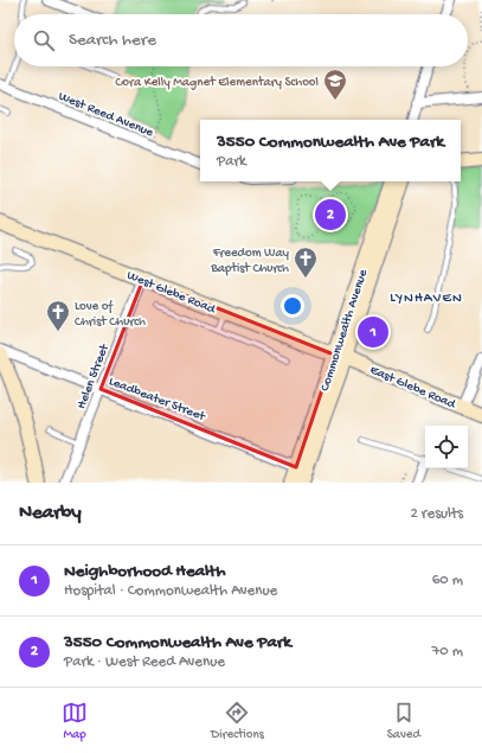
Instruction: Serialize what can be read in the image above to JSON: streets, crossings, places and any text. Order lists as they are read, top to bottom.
{
  "streets": {
    "main road": ["West Glebe Road", "Commonwealth Avenue", "East Glebe Road"],
    "street": ["West Reed Avenue", "Helen Street", "Leadbeater Street"]
  },
  "crossings": [
    ["West Glebe Road", "Commonwealth Avenue"],
    ["West Glebe Road", "Helen Street"],
    ["West Glebe Road", "East Glebe Road"],
    ["Commonwealth Avenue", "East Glebe Road"],
    ["Commonwealth Avenue", "Leadbeater Street"],
    ["Helen Street", "Leadbeater Street"]
  ],
  "districts": ["LYNHAVEN"],
  "places": {
    "school or university": ["Cora Kelly Magnet Elementary School"],
    "church": ["Freedom Way Baptist Church", "Love of Christ Church"]
  },
  "page": {
    "search": "Search here",
    "popup": ["3550 Commonwealth Ave Park", "Park"],
    "pins": ["2", "1"],
    "heading": ["Nearby", "2 results"],
    "list": [
      {
        "mark": "1",
        "name": "Neighborhood Health",
        "note": "Hospital · Commonwealth Avenue",
        "value": "60 m"
      },
      {
        "mark": "2",
        "name": "3550 Commonwealth Ave Park",
        "note": "Park · West Reed Avenue",
        "value": "70 m"
      }
    ],
    "nav": ["Map", "Directions", "Saved"]
  }
}
